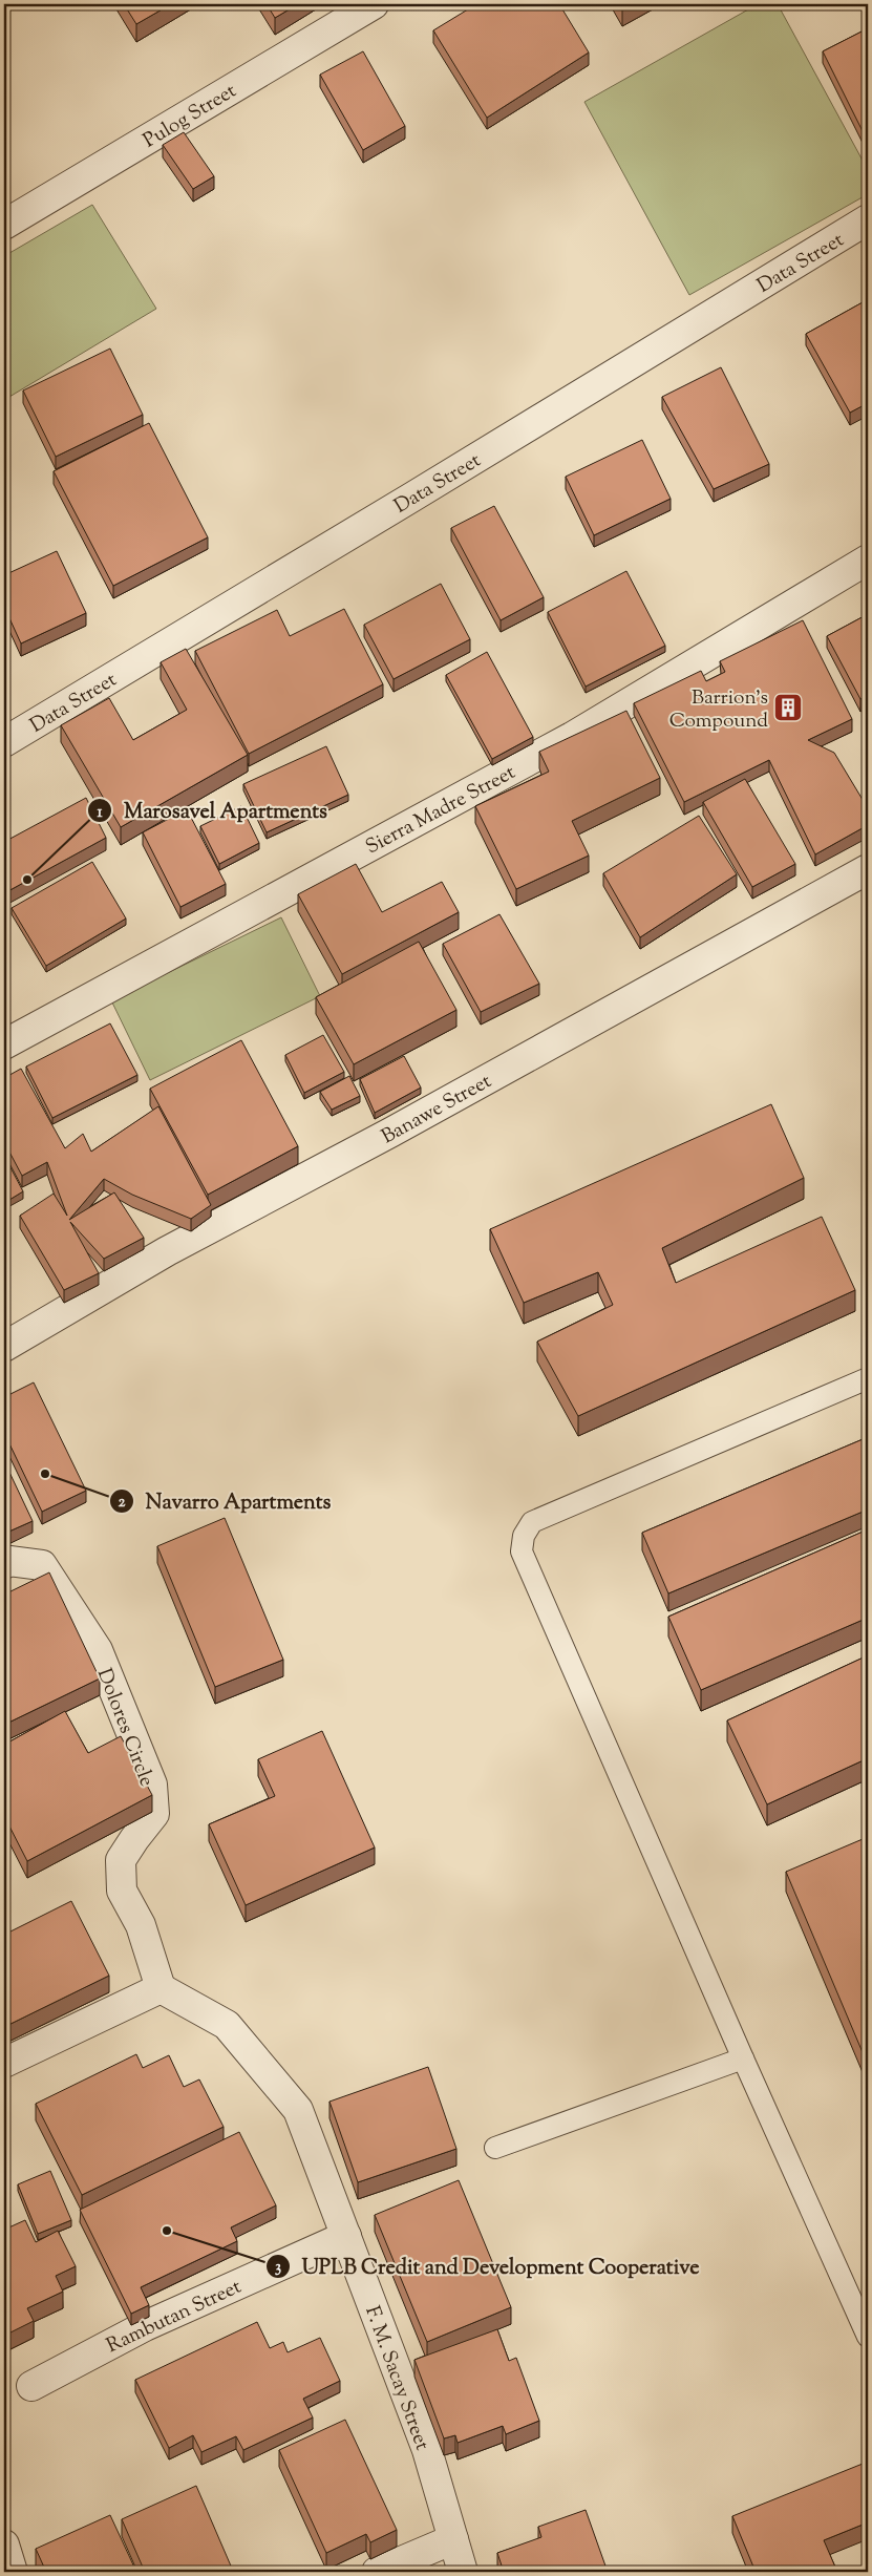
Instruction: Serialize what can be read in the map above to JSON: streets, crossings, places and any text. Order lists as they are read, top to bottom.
{
  "streets": {
    "street": [
      "Pulog Street",
      "Data Street",
      "Sierra Madre Street",
      "Banawe Street",
      "Dolores Circle",
      "Rambutan Street",
      "F. M. Sacay Street"
    ]
  },
  "crossings": [
    ["Dolores Circle", "F. M. Sacay Street"],
    ["Rambutan Street", "F. M. Sacay Street"]
  ],
  "places": {
    "building": ["Barrion's Compound"],
    "other": ["Marosavel Apartments", "Navarro Apartments", "UPLB Credit and Development Cooperative"]
  }
}
